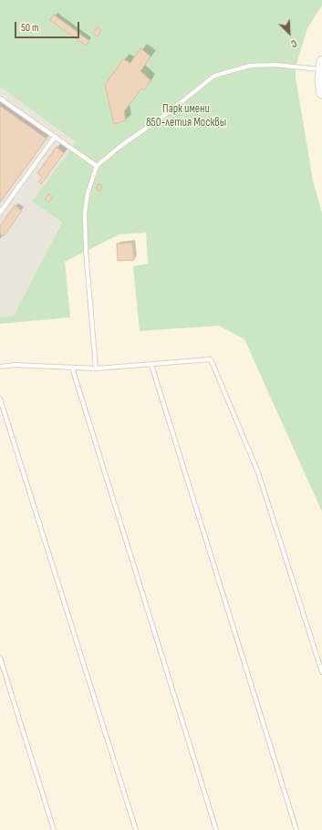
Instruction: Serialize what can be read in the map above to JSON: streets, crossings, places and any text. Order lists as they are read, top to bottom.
{
  "parks": ["Парк имени 850-летия Москвы"],
  "scale_bar": "50 m",
  "north": "bottom right"
}
